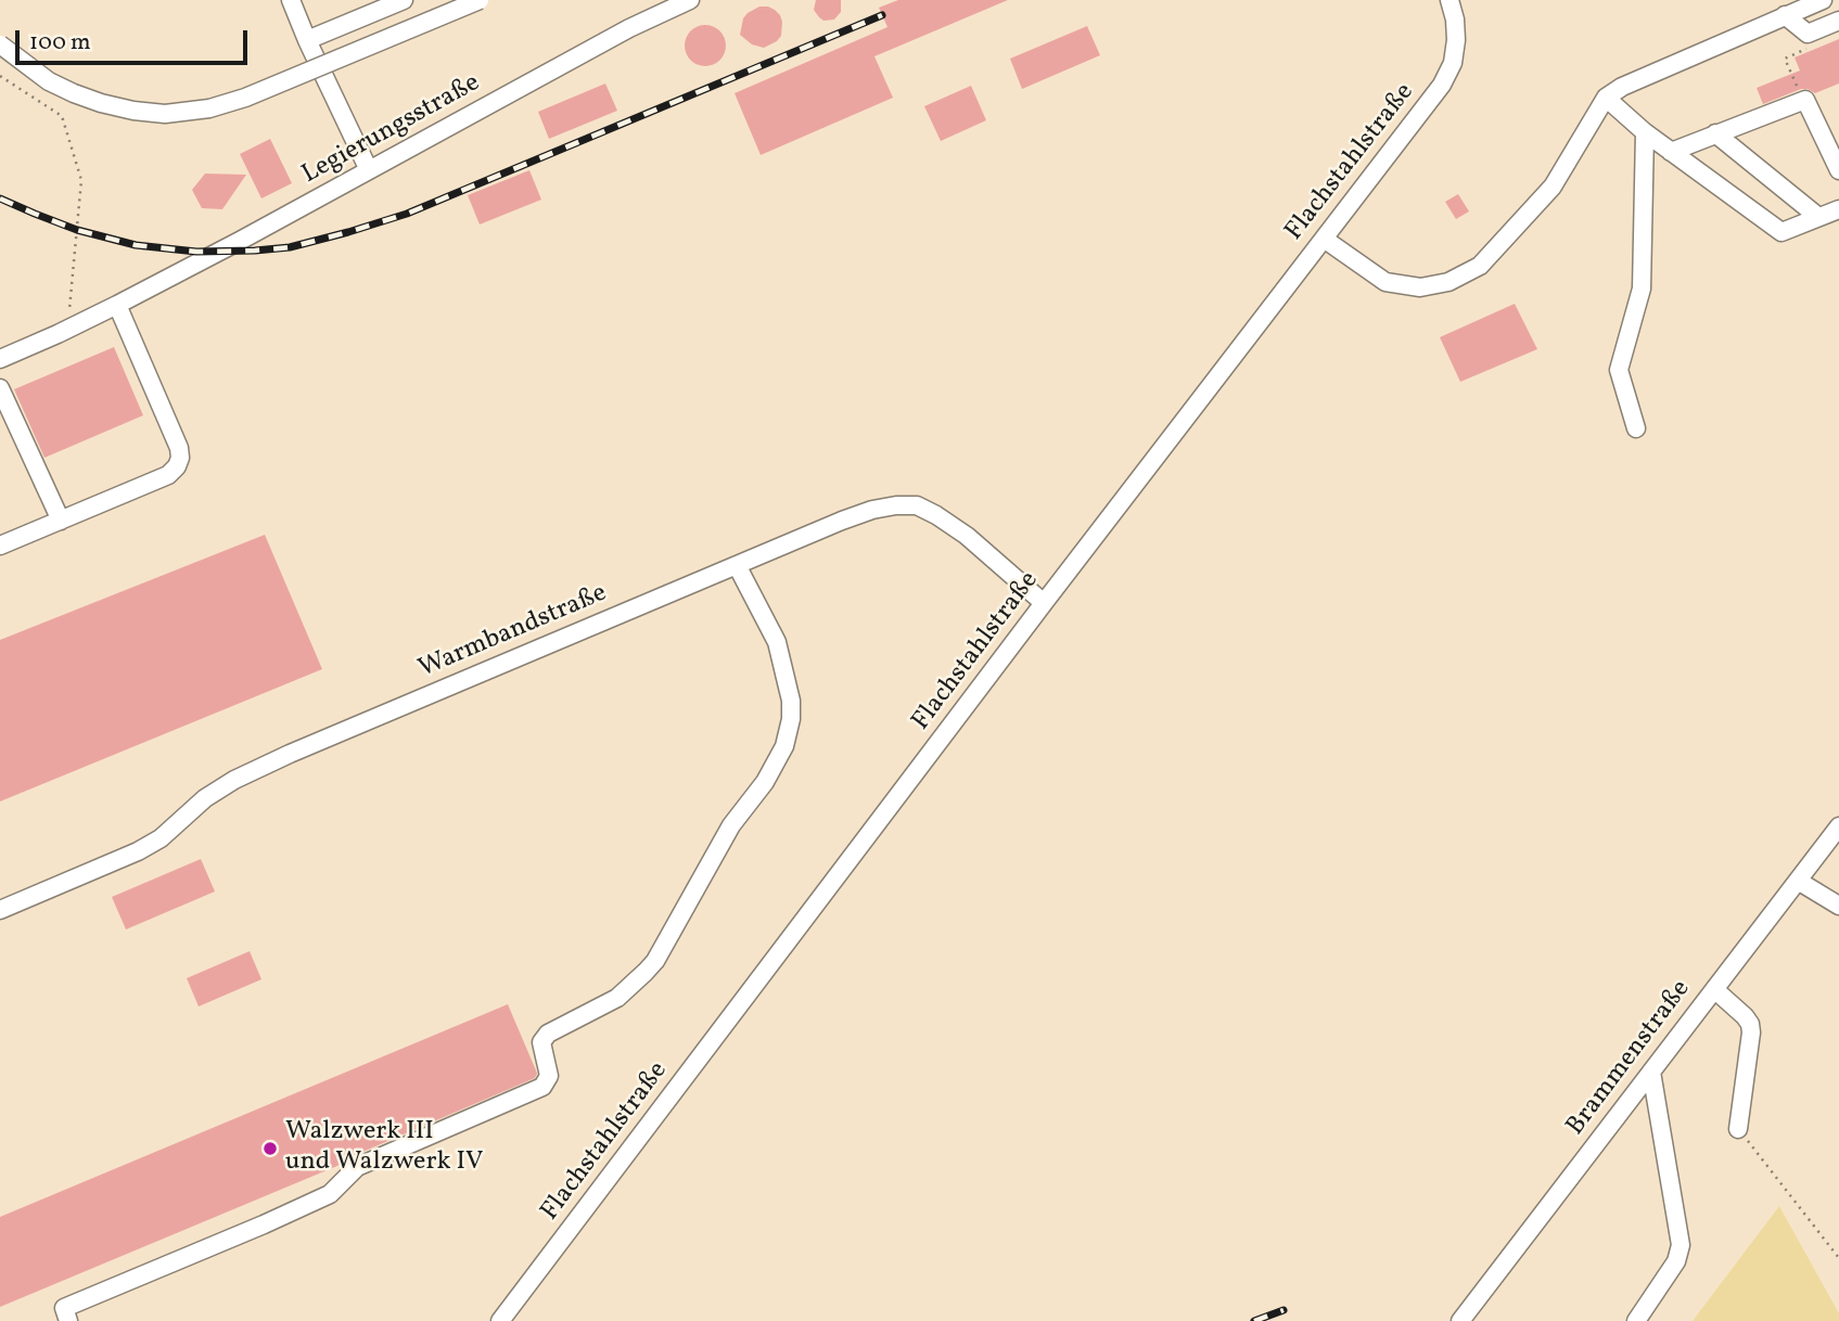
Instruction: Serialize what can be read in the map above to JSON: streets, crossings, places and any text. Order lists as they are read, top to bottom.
{
  "streets": {
    "lane": [
      "Legierungsstraße",
      "Flachstahlstraße",
      "Warmbandstraße",
      "Brammenstraße"
    ]
  },
  "crossings": [
    ["Flachstahlstraße", "Warmbandstraße"]
  ],
  "places": ["Walzwerk III und Walzwerk IV"],
  "scale_bar": "100 m"
}
